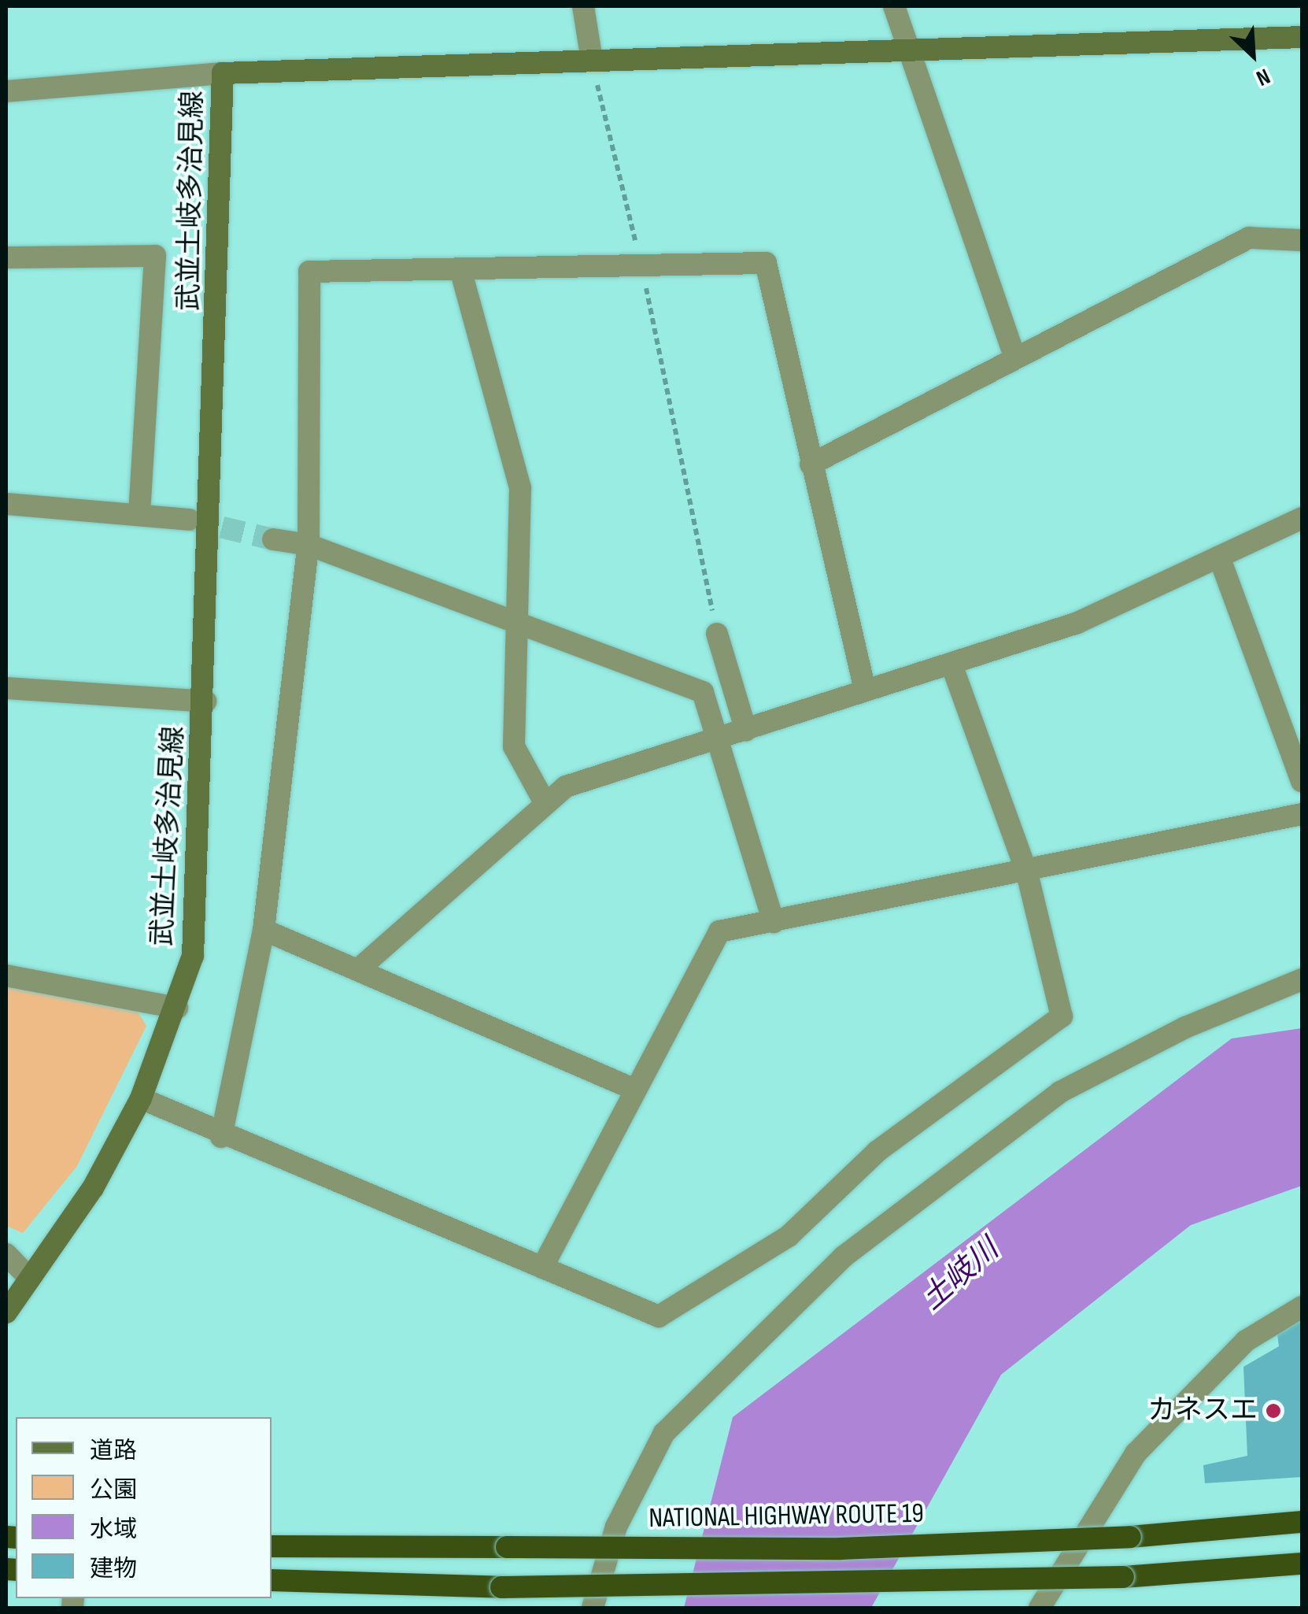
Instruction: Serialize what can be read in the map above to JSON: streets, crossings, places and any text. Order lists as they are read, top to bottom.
{
  "streets": {
    "highway": ["NATIONAL HIGHWAY ROUTE 19"],
    "main road": ["武並土岐多治見線"]
  },
  "water": ["土岐川"],
  "places": ["カネスエ"],
  "legend": [
    "道路",
    "公園",
    "水域",
    "建物"
  ],
  "north": "bottom right"
}
